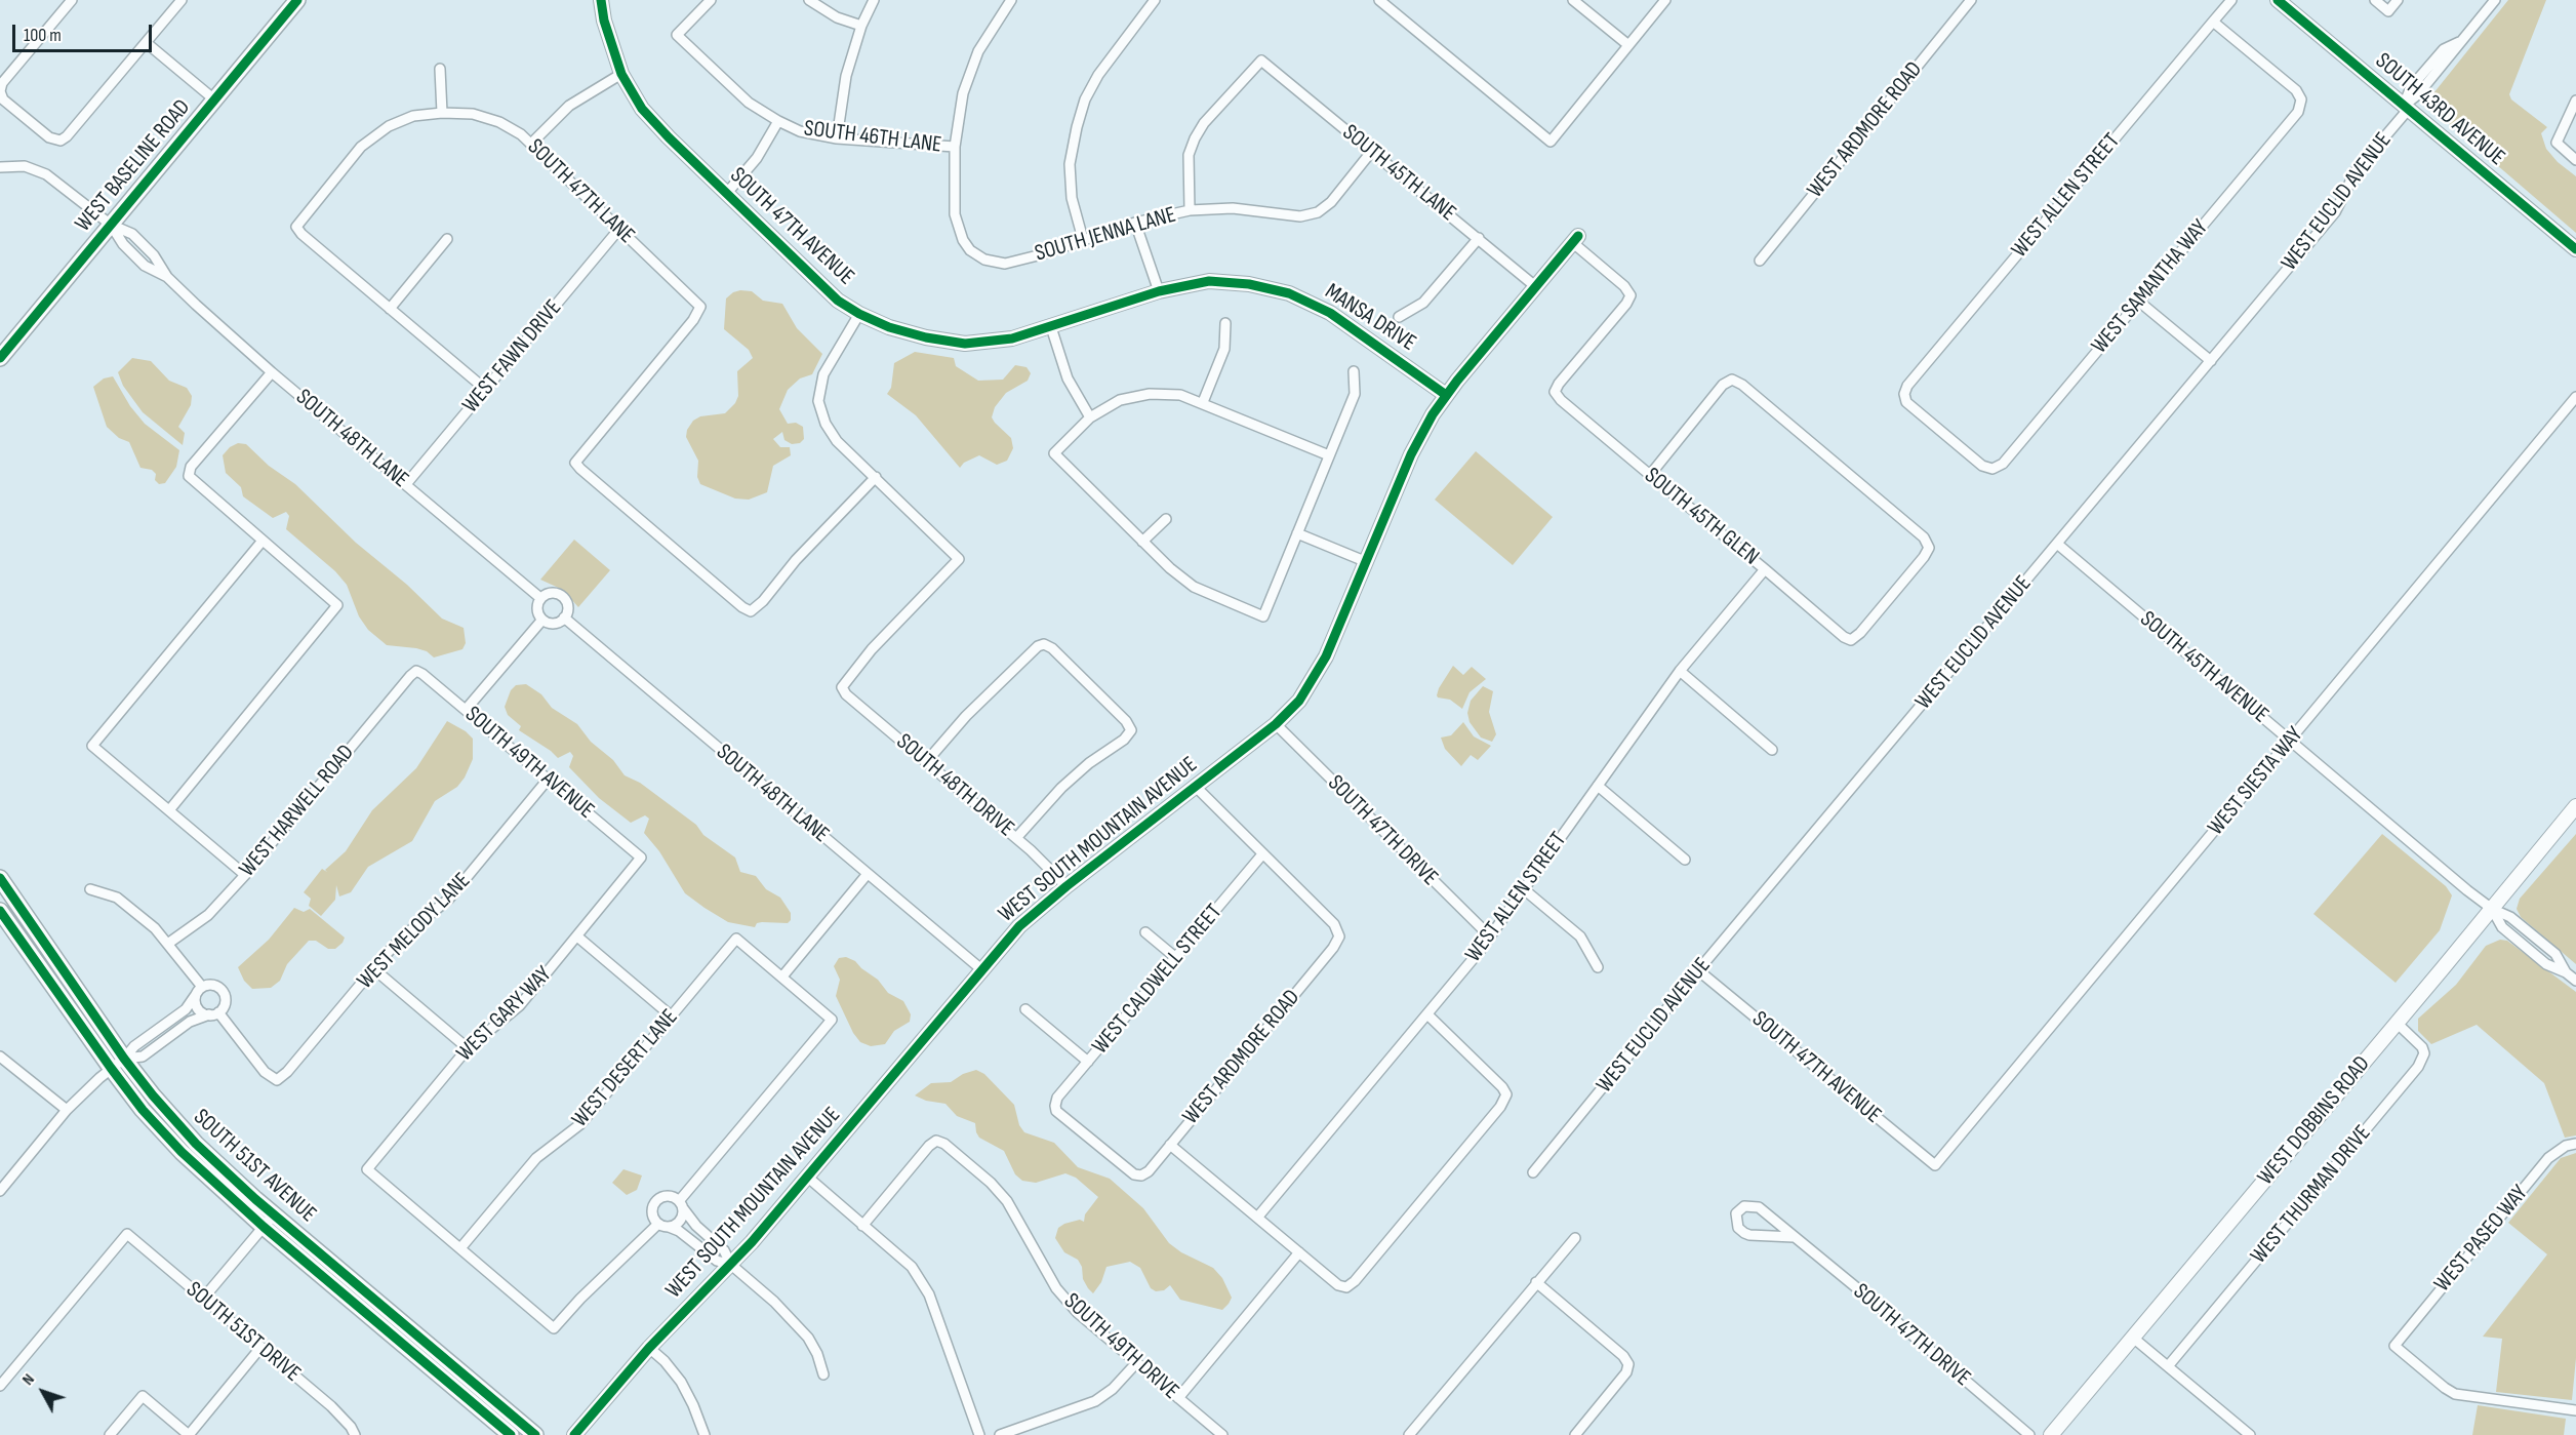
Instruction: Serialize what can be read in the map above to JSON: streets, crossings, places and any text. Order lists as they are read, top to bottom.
{
  "streets": {
    "main road": ["WEST BASELINE ROAD", "SOUTH 51ST AVENUE"],
    "street": [
      "SOUTH 43RD AVENUE",
      "WEST ARDMORE ROAD",
      "SOUTH 46TH LANE",
      "SOUTH 45TH LANE",
      "SOUTH 47TH LANE",
      "WEST ALLEN STREET",
      "WEST EUCLID AVENUE",
      "SOUTH 47TH AVENUE",
      "SOUTH JENNA LANE",
      "WEST SAMANTHA WAY",
      "MANSA DRIVE",
      "WEST FAWN DRIVE",
      "SOUTH 48TH LANE",
      "SOUTH 45TH GLEN",
      "SOUTH 45TH AVENUE",
      "SOUTH 49TH AVENUE",
      "WEST SIESTA WAY",
      "SOUTH 48TH DRIVE",
      "WEST HARWELL ROAD",
      "SOUTH 47TH DRIVE",
      "WEST SOUTH MOUNTAIN AVENUE",
      "WEST MELODY LANE",
      "WEST CALDWELL STREET",
      "WEST GARY WAY",
      "WEST DESERT LANE",
      "WEST DOBBINS ROAD",
      "WEST THURMAN DRIVE",
      "WEST PASEO WAY",
      "SOUTH 51ST DRIVE",
      "SOUTH 49TH DRIVE"
    ]
  },
  "crossings": [
    ["SOUTH 43RD AVENUE", "WEST EUCLID AVENUE"],
    ["WEST ARDMORE ROAD", "WEST CALDWELL STREET"],
    ["SOUTH 46TH LANE", "SOUTH JENNA LANE"],
    ["WEST BASELINE ROAD", "SOUTH 48TH LANE"],
    ["SOUTH 45TH LANE", "SOUTH JENNA LANE"],
    ["SOUTH 45TH LANE", "WEST SOUTH MOUNTAIN AVENUE"],
    ["SOUTH 47TH LANE", "WEST FAWN DRIVE"],
    ["SOUTH 47TH LANE", "SOUTH 48TH DRIVE"],
    ["WEST ALLEN STREET", "WEST SAMANTHA WAY"],
    ["WEST ALLEN STREET", "SOUTH 45TH GLEN"],
    ["WEST ALLEN STREET", "SOUTH 47TH DRIVE"],
    ["WEST EUCLID AVENUE", "SOUTH 47TH AVENUE"],
    ["WEST EUCLID AVENUE", "SOUTH 45TH AVENUE"],
    ["SOUTH 47TH AVENUE", "MANSA DRIVE"],
    ["SOUTH 47TH AVENUE", "WEST SIESTA WAY"],
    ["MANSA DRIVE", "WEST SOUTH MOUNTAIN AVENUE"],
    ["WEST FAWN DRIVE", "SOUTH 48TH LANE"],
    ["SOUTH 48TH LANE", "WEST SOUTH MOUNTAIN AVENUE"],
    ["SOUTH 45TH GLEN", "WEST SOUTH MOUNTAIN AVENUE"],
    ["SOUTH 45TH AVENUE", "WEST SIESTA WAY"],
    ["SOUTH 45TH AVENUE", "WEST DOBBINS ROAD"],
    ["SOUTH 49TH AVENUE", "WEST HARWELL ROAD"],
    ["SOUTH 49TH AVENUE", "WEST MELODY LANE"],
    ["SOUTH 49TH AVENUE", "WEST GARY WAY"],
    ["SOUTH 48TH DRIVE", "WEST SOUTH MOUNTAIN AVENUE"],
    ["SOUTH 47TH DRIVE", "WEST SOUTH MOUNTAIN AVENUE"],
    ["WEST GARY WAY", "WEST DESERT LANE"],
    ["WEST DOBBINS ROAD", "WEST THURMAN DRIVE"]
  ],
  "scale_bar": "100 m",
  "north": "top left"
}
